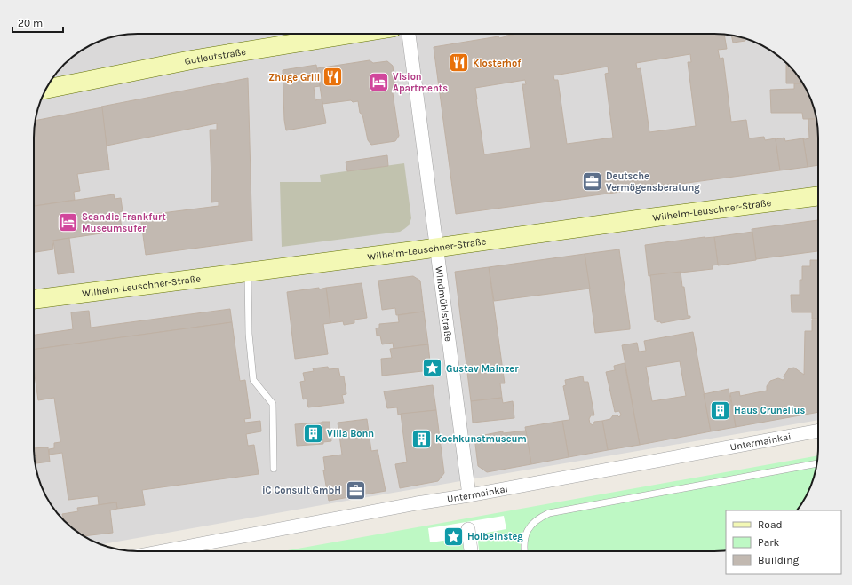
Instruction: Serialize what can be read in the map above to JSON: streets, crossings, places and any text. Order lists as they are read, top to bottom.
{
  "streets": {
    "main road": ["Gutleutstraße", "Wilhelm-Leuschner-Straße"],
    "street": ["Windmühlstraße", "Untermainkai"]
  },
  "crossings": [
    ["Wilhelm-Leuschner-Straße", "Windmühlstraße"],
    ["Windmühlstraße", "Untermainkai"]
  ],
  "places": {
    "restaurant": ["Klosterhof", "Zhuge Grill"],
    "hotel": ["Vision Apartments", "Scandic Frankfurt Museumsufer"],
    "office": ["Deutsche Vermögensberatung", "iC Consult GmbH"],
    "place": ["Gustav Mainzer", "Holbeinsteg"],
    "building": ["Haus Crunelius", "Villa Bonn", "Kochkunstmuseum"]
  },
  "legend": ["Road", "Park", "Building"],
  "scale_bar": "20 m"
}
